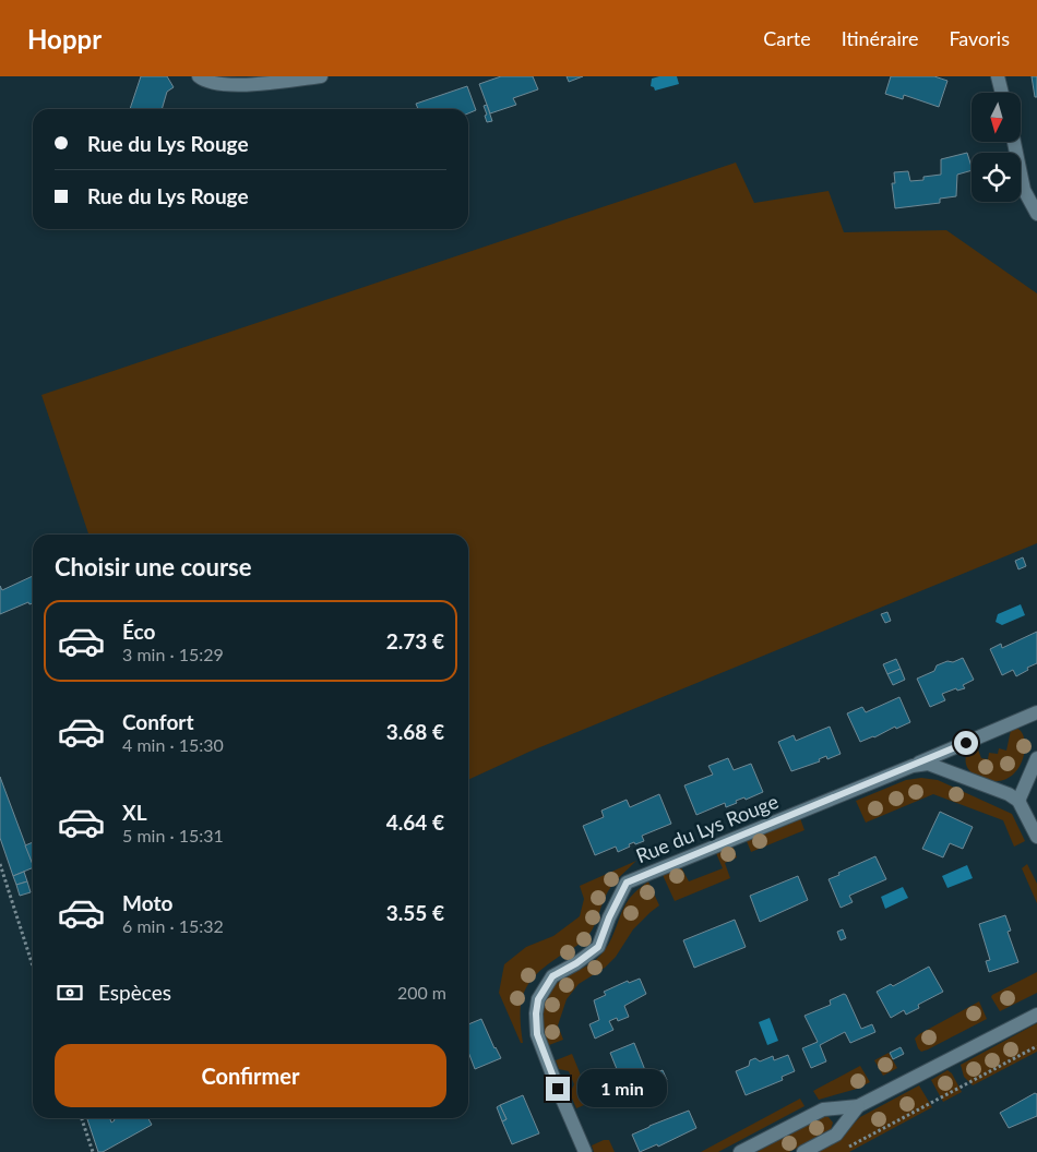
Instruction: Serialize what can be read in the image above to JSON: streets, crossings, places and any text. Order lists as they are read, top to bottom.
{
  "streets": {
    "street": ["Rue du Lys Rouge"]
  },
  "north": "bottom",
  "page": {
    "header": "Hoppr",
    "nav": ["Carte", "Itinéraire", "Favoris"],
    "banner": ["Rue du Lys Rouge", "Rue du Lys Rouge"],
    "heading": "Choisir une course",
    "list": [
      {
        "name": "Éco",
        "note": "3 min · 15:29",
        "value": "2.73 €"
      },
      {
        "name": "Confort",
        "note": "4 min · 15:30",
        "value": "3.68 €"
      },
      {
        "name": "XL",
        "note": "5 min · 15:31",
        "value": "4.64 €"
      },
      {
        "name": "Moto",
        "note": "6 min · 15:32",
        "value": "3.55 €"
      }
    ],
    "pay": ["Espèces", "200 m"],
    "buttons": "Confirmer",
    "bubble": "1 min"
  }
}
